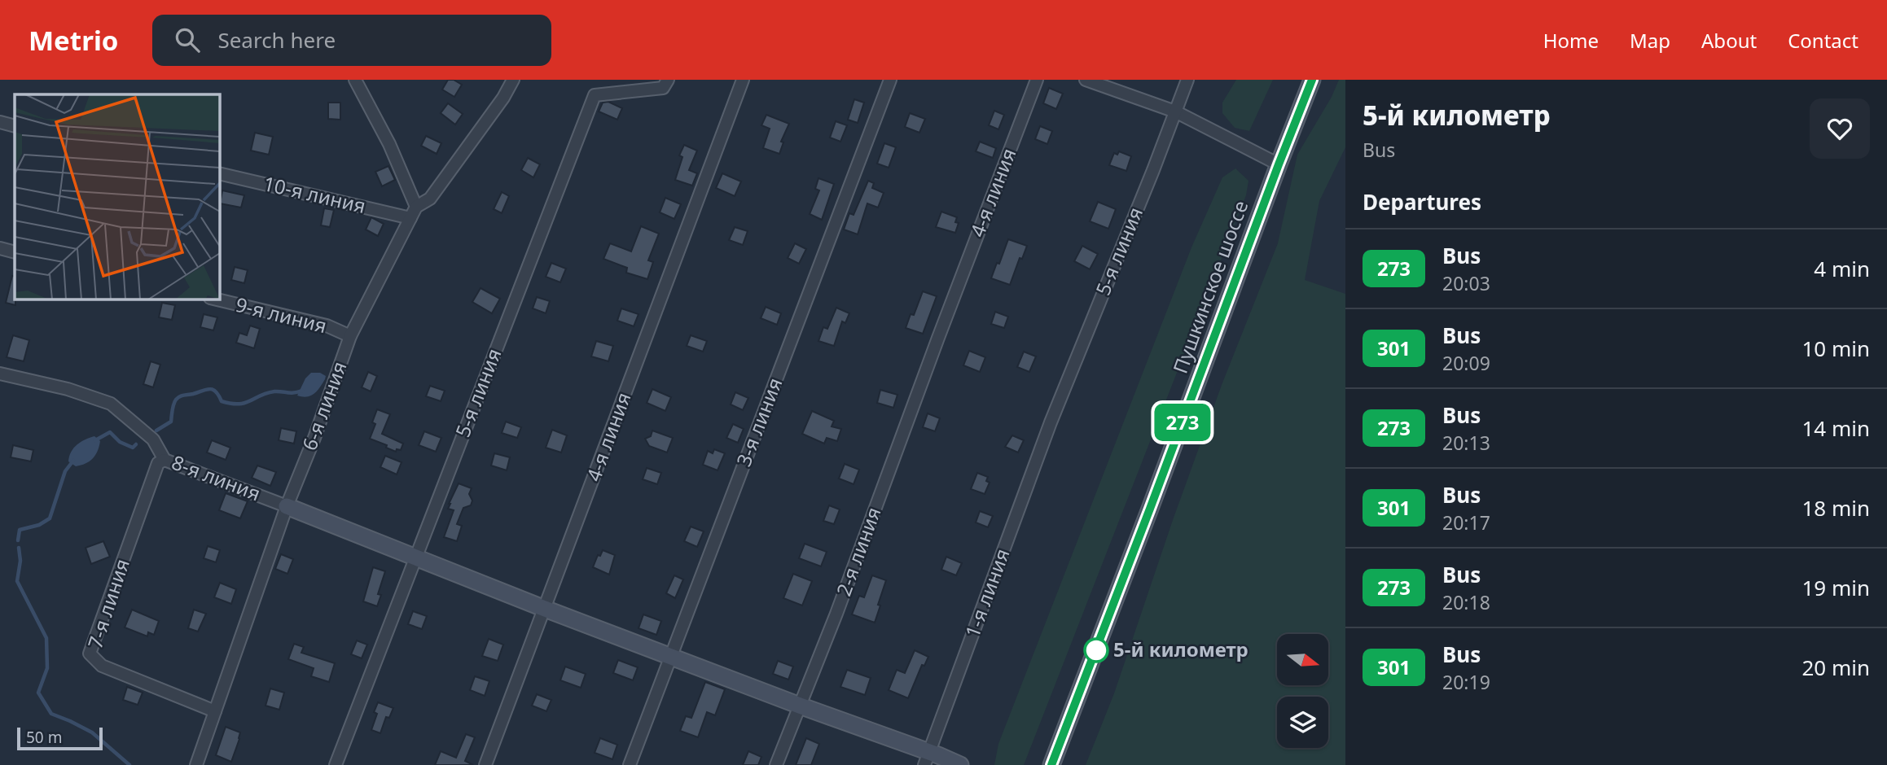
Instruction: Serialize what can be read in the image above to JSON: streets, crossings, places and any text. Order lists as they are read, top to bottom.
{
  "streets": {
    "main road": ["Пушкинское шоссе"],
    "street": [
      "4-я линия",
      "10-я линия",
      "5-я линия",
      "9-я линия",
      "6-я линия",
      "3-я линия",
      "8-я линия",
      "2-я линия",
      "1-я линия",
      "7-я линия"
    ]
  },
  "crossings": [
    ["4-я линия", "2-я линия"],
    ["10-я линия", "6-я линия"],
    ["5-я линия", "1-я линия"],
    ["9-я линия", "6-я линия"],
    ["6-я линия", "8-я линия"],
    ["6-я линия", "7-я линия"],
    ["8-я линия", "7-я линия"]
  ],
  "places": ["5-й километр"],
  "lines": ["bus line 273"],
  "scale_bar": "50 m",
  "north": "right",
  "page": {
    "header": "Metrio",
    "search": "Search here",
    "nav": [
      "Home",
      "Map",
      "About",
      "Contact"
    ],
    "on_map": "273",
    "heading": [
      ["5-й километр", "Bus"],
      "Departures"
    ],
    "list": [
      {
        "mark": "273",
        "name": "Bus",
        "note": "20:03",
        "value": "4 min"
      },
      {
        "mark": "301",
        "name": "Bus",
        "note": "20:09",
        "value": "10 min"
      },
      {
        "mark": "273",
        "name": "Bus",
        "note": "20:13",
        "value": "14 min"
      },
      {
        "mark": "301",
        "name": "Bus",
        "note": "20:17",
        "value": "18 min"
      },
      {
        "mark": "273",
        "name": "Bus",
        "note": "20:18",
        "value": "19 min"
      },
      {
        "mark": "301",
        "name": "Bus",
        "note": "20:19",
        "value": "20 min"
      }
    ],
    "scale": "50 m"
  }
}
